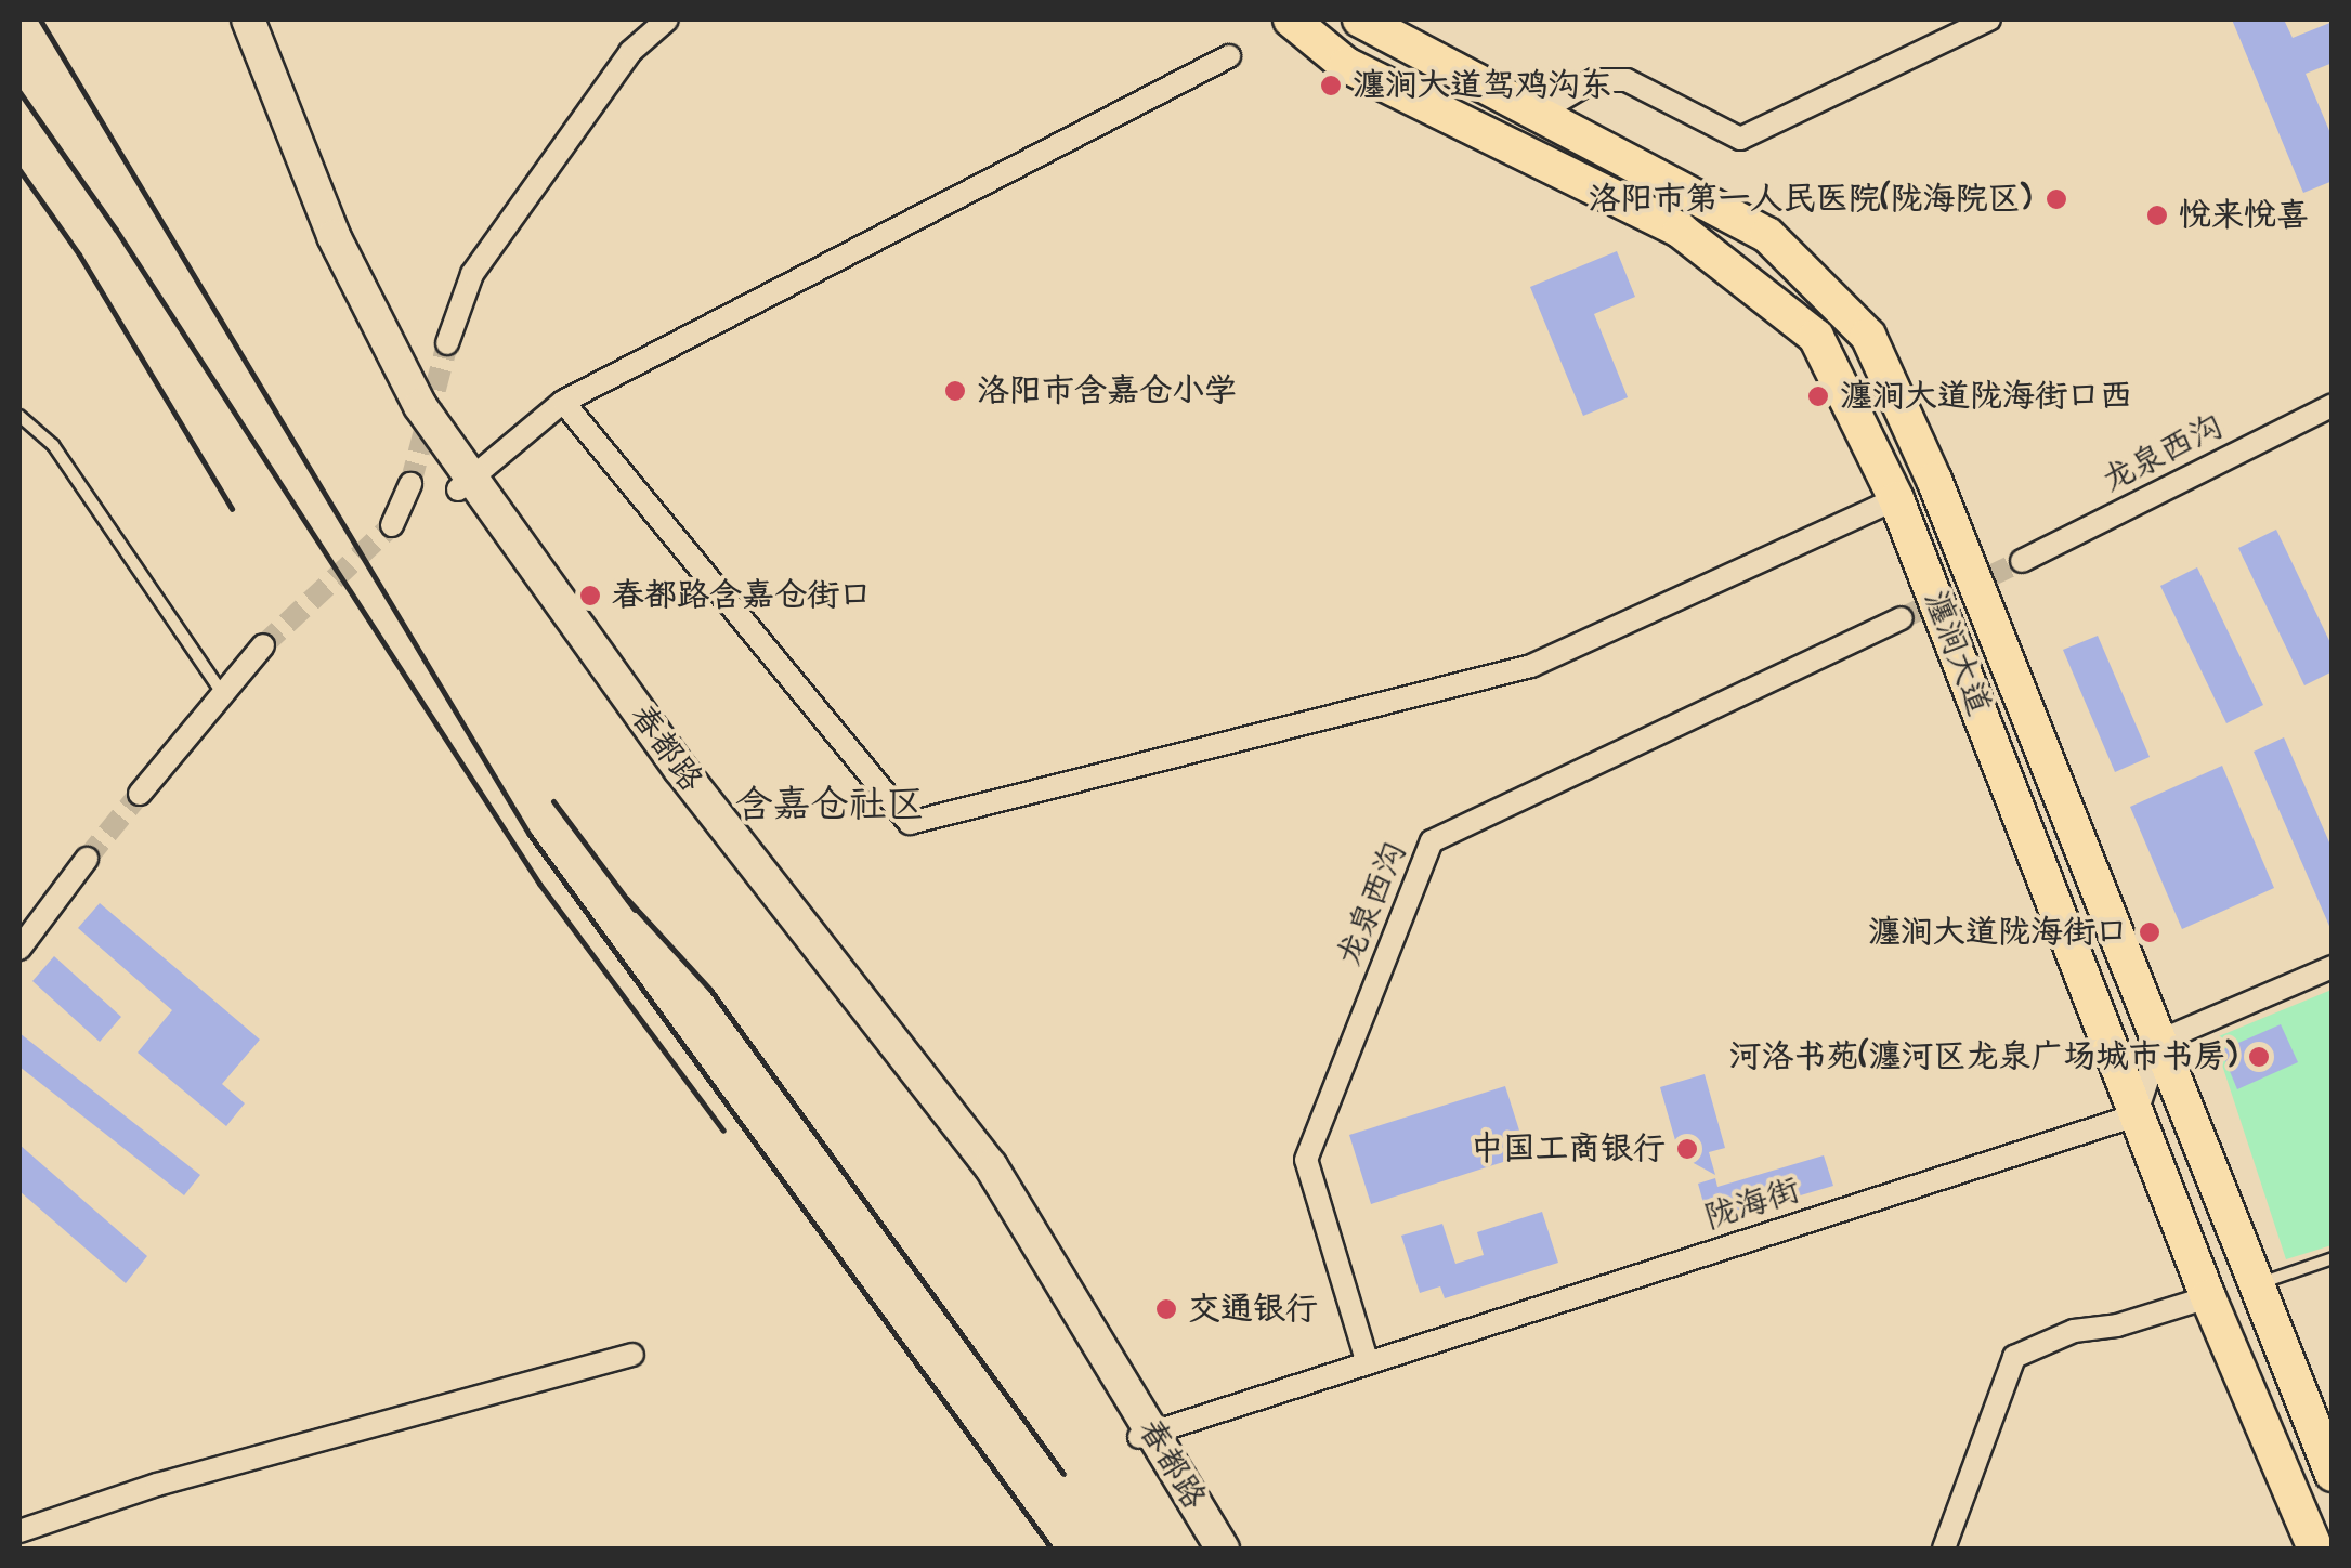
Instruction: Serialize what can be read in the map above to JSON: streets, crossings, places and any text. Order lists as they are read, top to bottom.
{
  "streets": {
    "main road": ["瀍涧大道", "春都路"],
    "street": ["龙泉西沟", "陇海街"]
  },
  "crossings": [
    ["龙泉西沟", "陇海街"],
    ["瀍涧大道", "陇海街"],
    ["春都路", "陇海街"]
  ],
  "districts": ["含嘉仓社区"],
  "places": [
    "瀍涧大道驾鸡沟东",
    "洛阳市第一人民医院(陇海院区)",
    "悦来悦喜",
    "洛阳市含嘉仓小学",
    "瀍涧大道陇海街口西",
    "春都路含嘉仓街口",
    "瀍涧大道陇海街口",
    "河洛书苑(瀍河区龙泉广场城市书房)",
    "中国工商银行",
    "交通银行"
  ]
}
